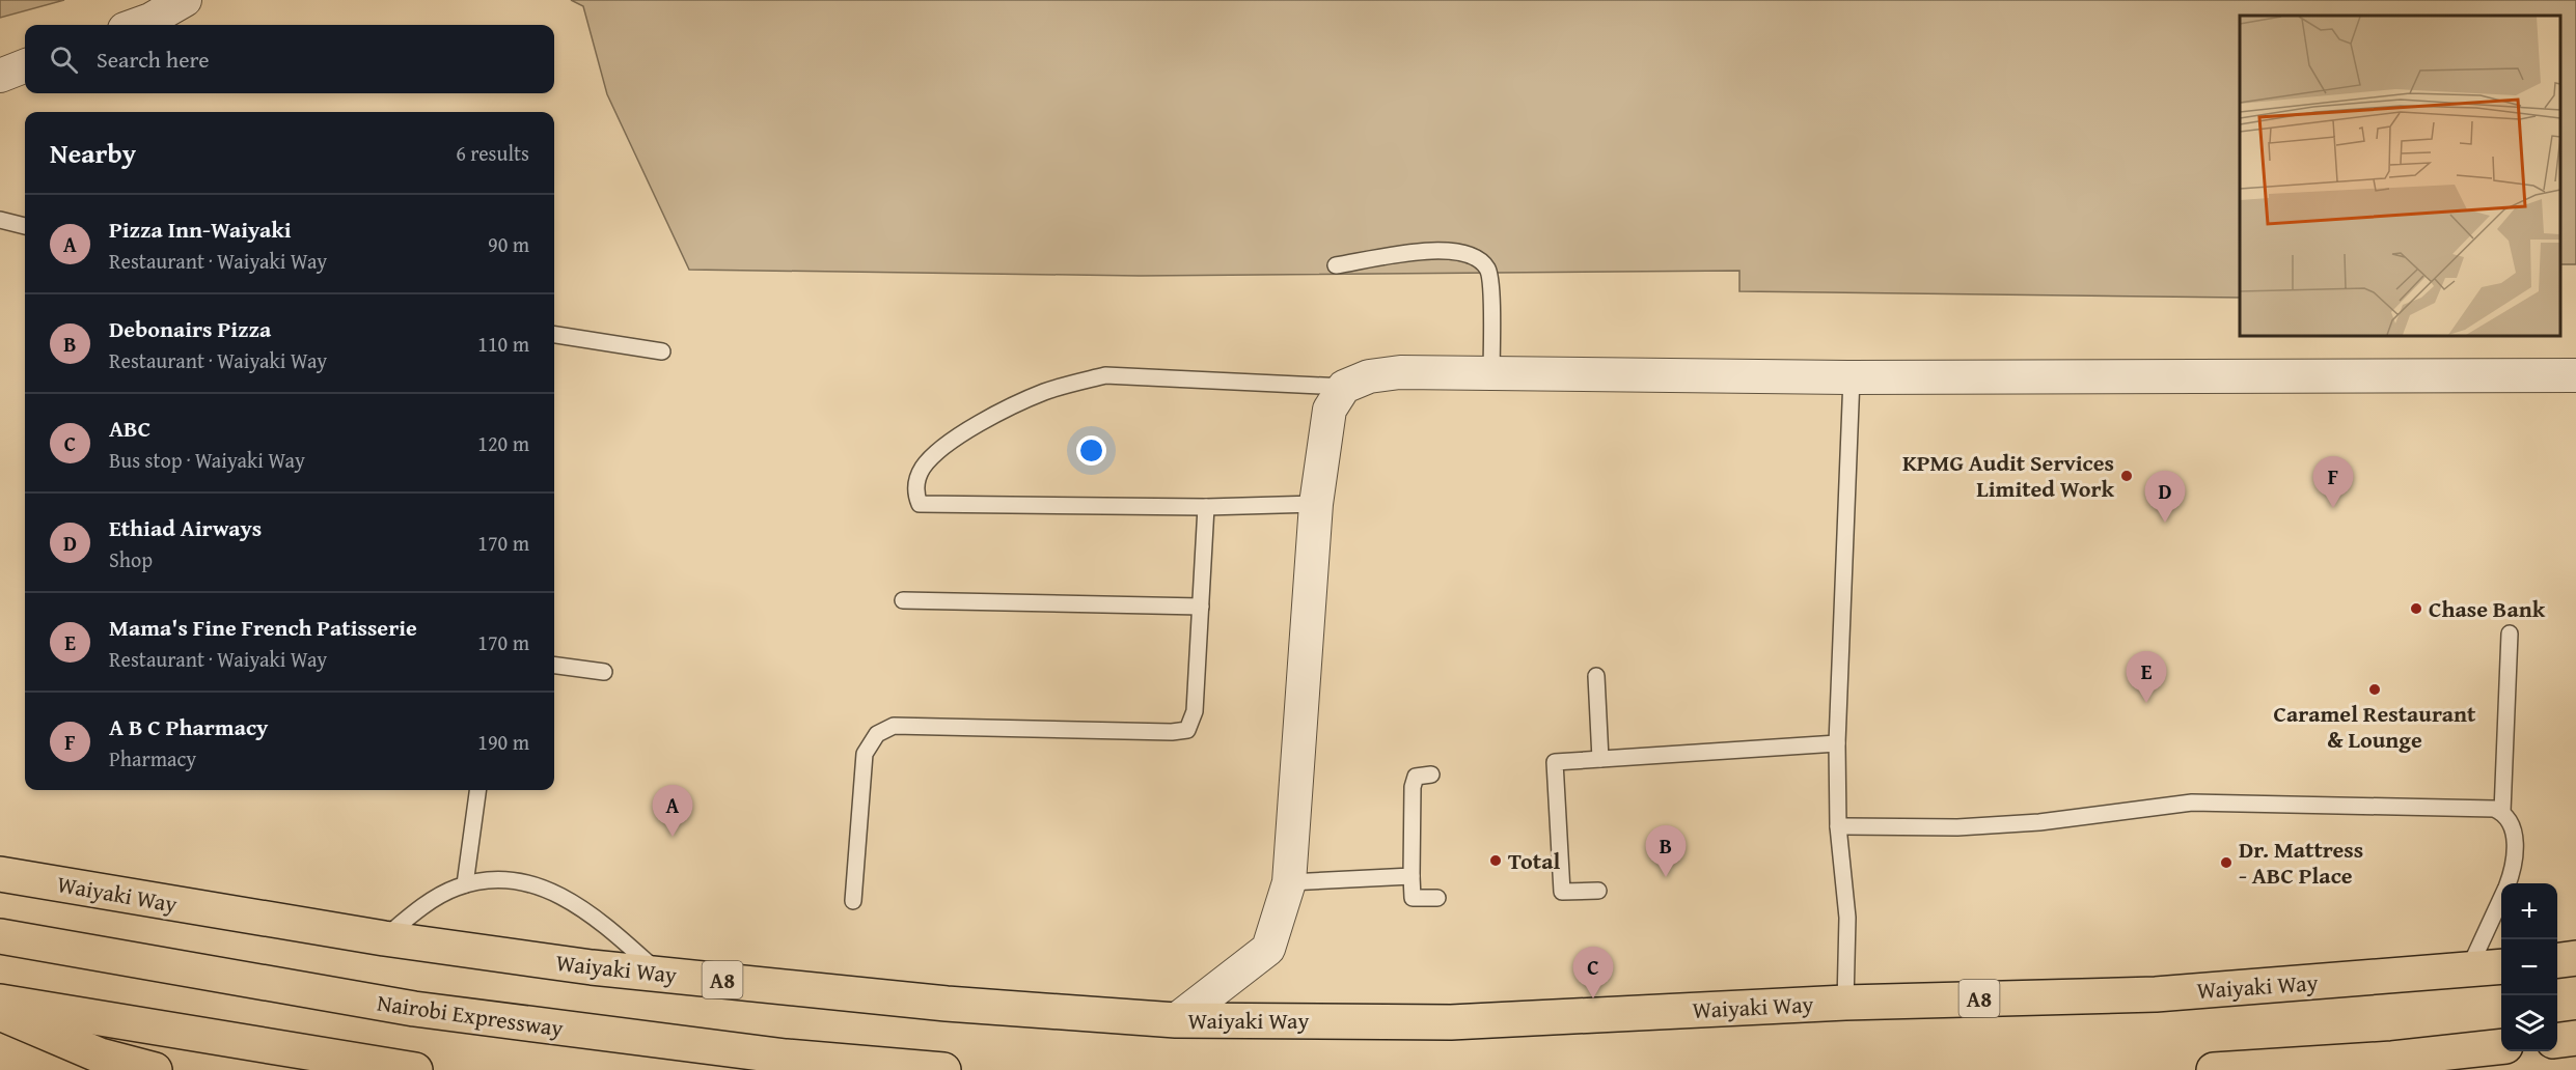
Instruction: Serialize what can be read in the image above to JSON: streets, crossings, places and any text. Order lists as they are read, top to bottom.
{
  "streets": {
    "main road": ["Waiyaki Way", "A8", "Nairobi Expressway"]
  },
  "places": [
    "KPMG Audit Services Limited Work",
    "Chase Bank",
    "Caramel Restaurant & Lounge",
    "Total",
    "Dr. Mattress - ABC Place"
  ],
  "page": {
    "search": "Search here",
    "heading": ["Nearby", "6 results"],
    "list": [
      {
        "mark": "A",
        "name": "Pizza Inn-Waiyaki",
        "note": "Restaurant · Waiyaki Way",
        "value": "90 m"
      },
      {
        "mark": "B",
        "name": "Debonairs Pizza",
        "note": "Restaurant · Waiyaki Way",
        "value": "110 m"
      },
      {
        "mark": "C",
        "name": "ABC",
        "note": "Bus stop · Waiyaki Way",
        "value": "120 m"
      },
      {
        "mark": "D",
        "name": "Ethiad Airways",
        "note": "Shop",
        "value": "170 m"
      },
      {
        "mark": "E",
        "name": "Mama's Fine French Patisserie",
        "note": "Restaurant · Waiyaki Way",
        "value": "170 m"
      },
      {
        "mark": "F",
        "name": "A B C Pharmacy",
        "note": "Pharmacy",
        "value": "190 m"
      }
    ],
    "pins": [
      "F",
      "D",
      "E",
      "A",
      "B",
      "C"
    ],
    "map_buttons": ["+", "−"]
  }
}
